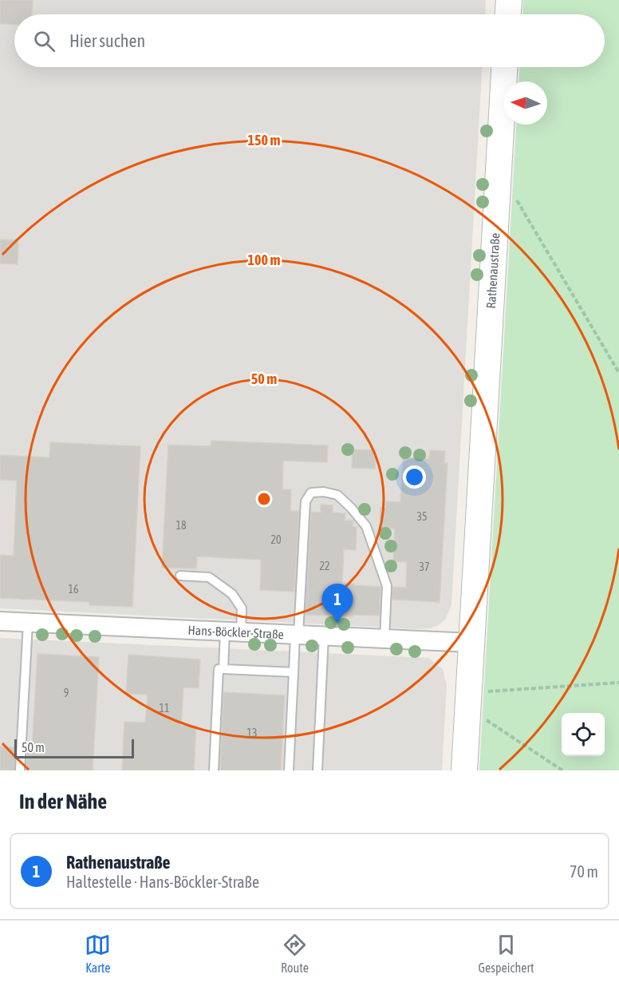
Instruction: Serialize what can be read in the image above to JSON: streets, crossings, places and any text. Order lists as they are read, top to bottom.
{
  "streets": {
    "street": ["Rathenaustraße", "Hans-Böckler-Straße"]
  },
  "crossings": [
    ["Rathenaustraße", "Hans-Böckler-Straße"]
  ],
  "house_numbers": [
    "35",
    "18",
    "20",
    "22",
    "37",
    "16",
    "9",
    "11",
    "13"
  ],
  "scale_bar": "50 m",
  "north": "left",
  "page": {
    "search": "Hier suchen",
    "pins": "1",
    "scale": "50 m",
    "heading": "In der Nähe",
    "list": [
      {
        "mark": "1",
        "name": "Rathenaustraße",
        "note": "Haltestelle · Hans-Böckler-Straße",
        "value": "70 m"
      }
    ],
    "nav": ["Karte", "Route", "Gespeichert"]
  },
  "rings": ["150 m", "100 m", "50 m"]
}
